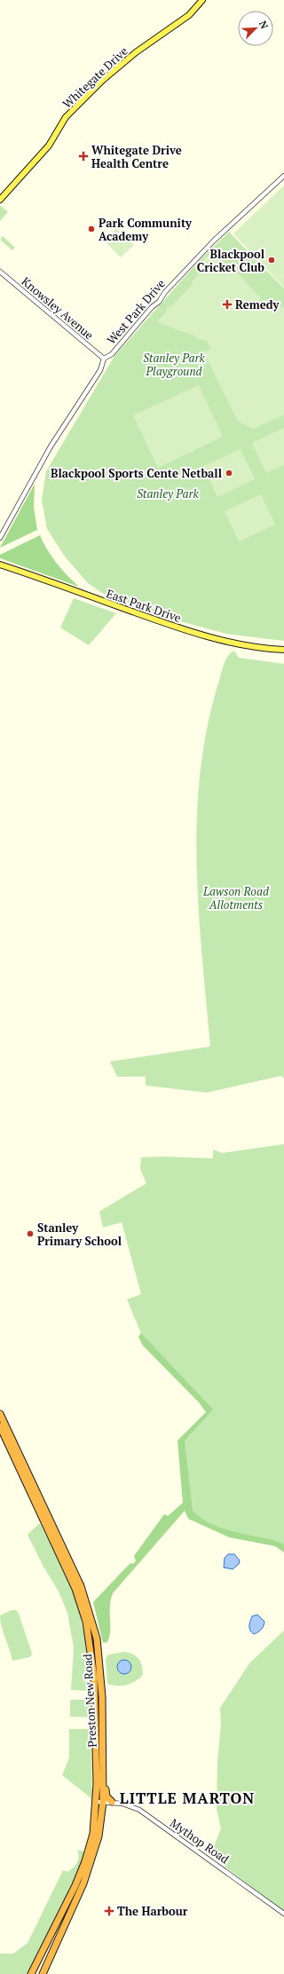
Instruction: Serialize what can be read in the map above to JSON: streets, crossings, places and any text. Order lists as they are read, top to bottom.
{
  "streets": {
    "highway": ["Preston New Road"],
    "main road": ["Whitegate Drive", "East Park Drive"],
    "street": ["Knowsley Avenue", "West Park Drive", "Mythop Road"]
  },
  "crossings": [
    ["Knowsley Avenue", "West Park Drive"],
    ["Preston New Road", "Mythop Road"]
  ],
  "districts": ["LITTLE MARTON"],
  "parks": ["Stanley Park Playground", "Stanley Park", "Lawson Road Allotments"],
  "places": {
    "health": ["Whitegate Drive Health Centre", "Remedy", "The Harbour"],
    "other": [
      "Park Community Academy",
      "Blackpool Cricket Club",
      "Blackpool Sports Cente Netball",
      "Stanley Primary School"
    ]
  },
  "north": "top right"
}
